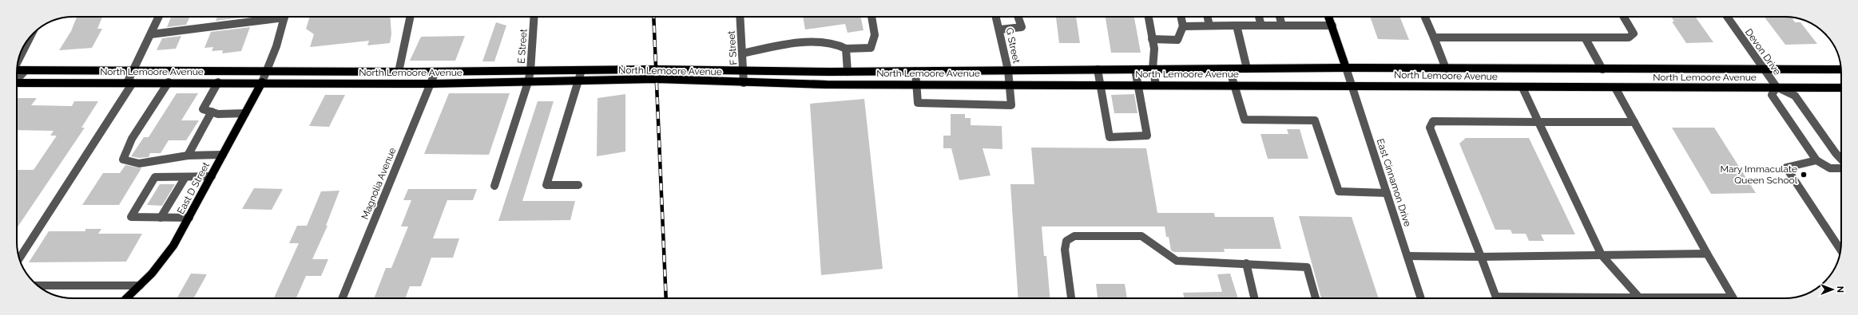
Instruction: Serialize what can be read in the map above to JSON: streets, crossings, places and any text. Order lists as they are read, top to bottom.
{
  "streets": {
    "main road": ["North Lemoore Avenue", "East D Street"],
    "street": [
      "G Street",
      "E Street",
      "F Street",
      "Devon Drive",
      "East Cinnamon Drive",
      "Magnolia Avenue"
    ]
  },
  "crossings": [
    ["G Street", "North Lemoore Avenue"],
    ["E Street", "North Lemoore Avenue"],
    ["F Street", "North Lemoore Avenue"],
    ["Devon Drive", "North Lemoore Avenue"],
    ["North Lemoore Avenue", "East Cinnamon Drive"],
    ["North Lemoore Avenue", "Magnolia Avenue"],
    ["North Lemoore Avenue", "East D Street"]
  ],
  "places": ["Mary Immaculate Queen School"],
  "north": "right"
}
